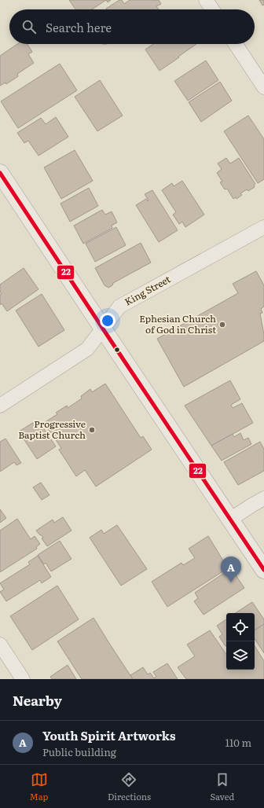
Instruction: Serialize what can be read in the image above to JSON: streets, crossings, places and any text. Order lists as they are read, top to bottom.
{
  "streets": {
    "street": ["King Street"]
  },
  "places": ["Ephesian Church of God in Christ", "Progressive Baptist Church"],
  "lines": ["transit line 22"],
  "page": {
    "search": "Search here",
    "pins": "A",
    "heading": "Nearby",
    "list": [
      {
        "mark": "A",
        "name": "Youth Spirit Artworks",
        "note": "Public building",
        "value": "110 m"
      }
    ],
    "nav": ["Map", "Directions", "Saved"]
  }
}
